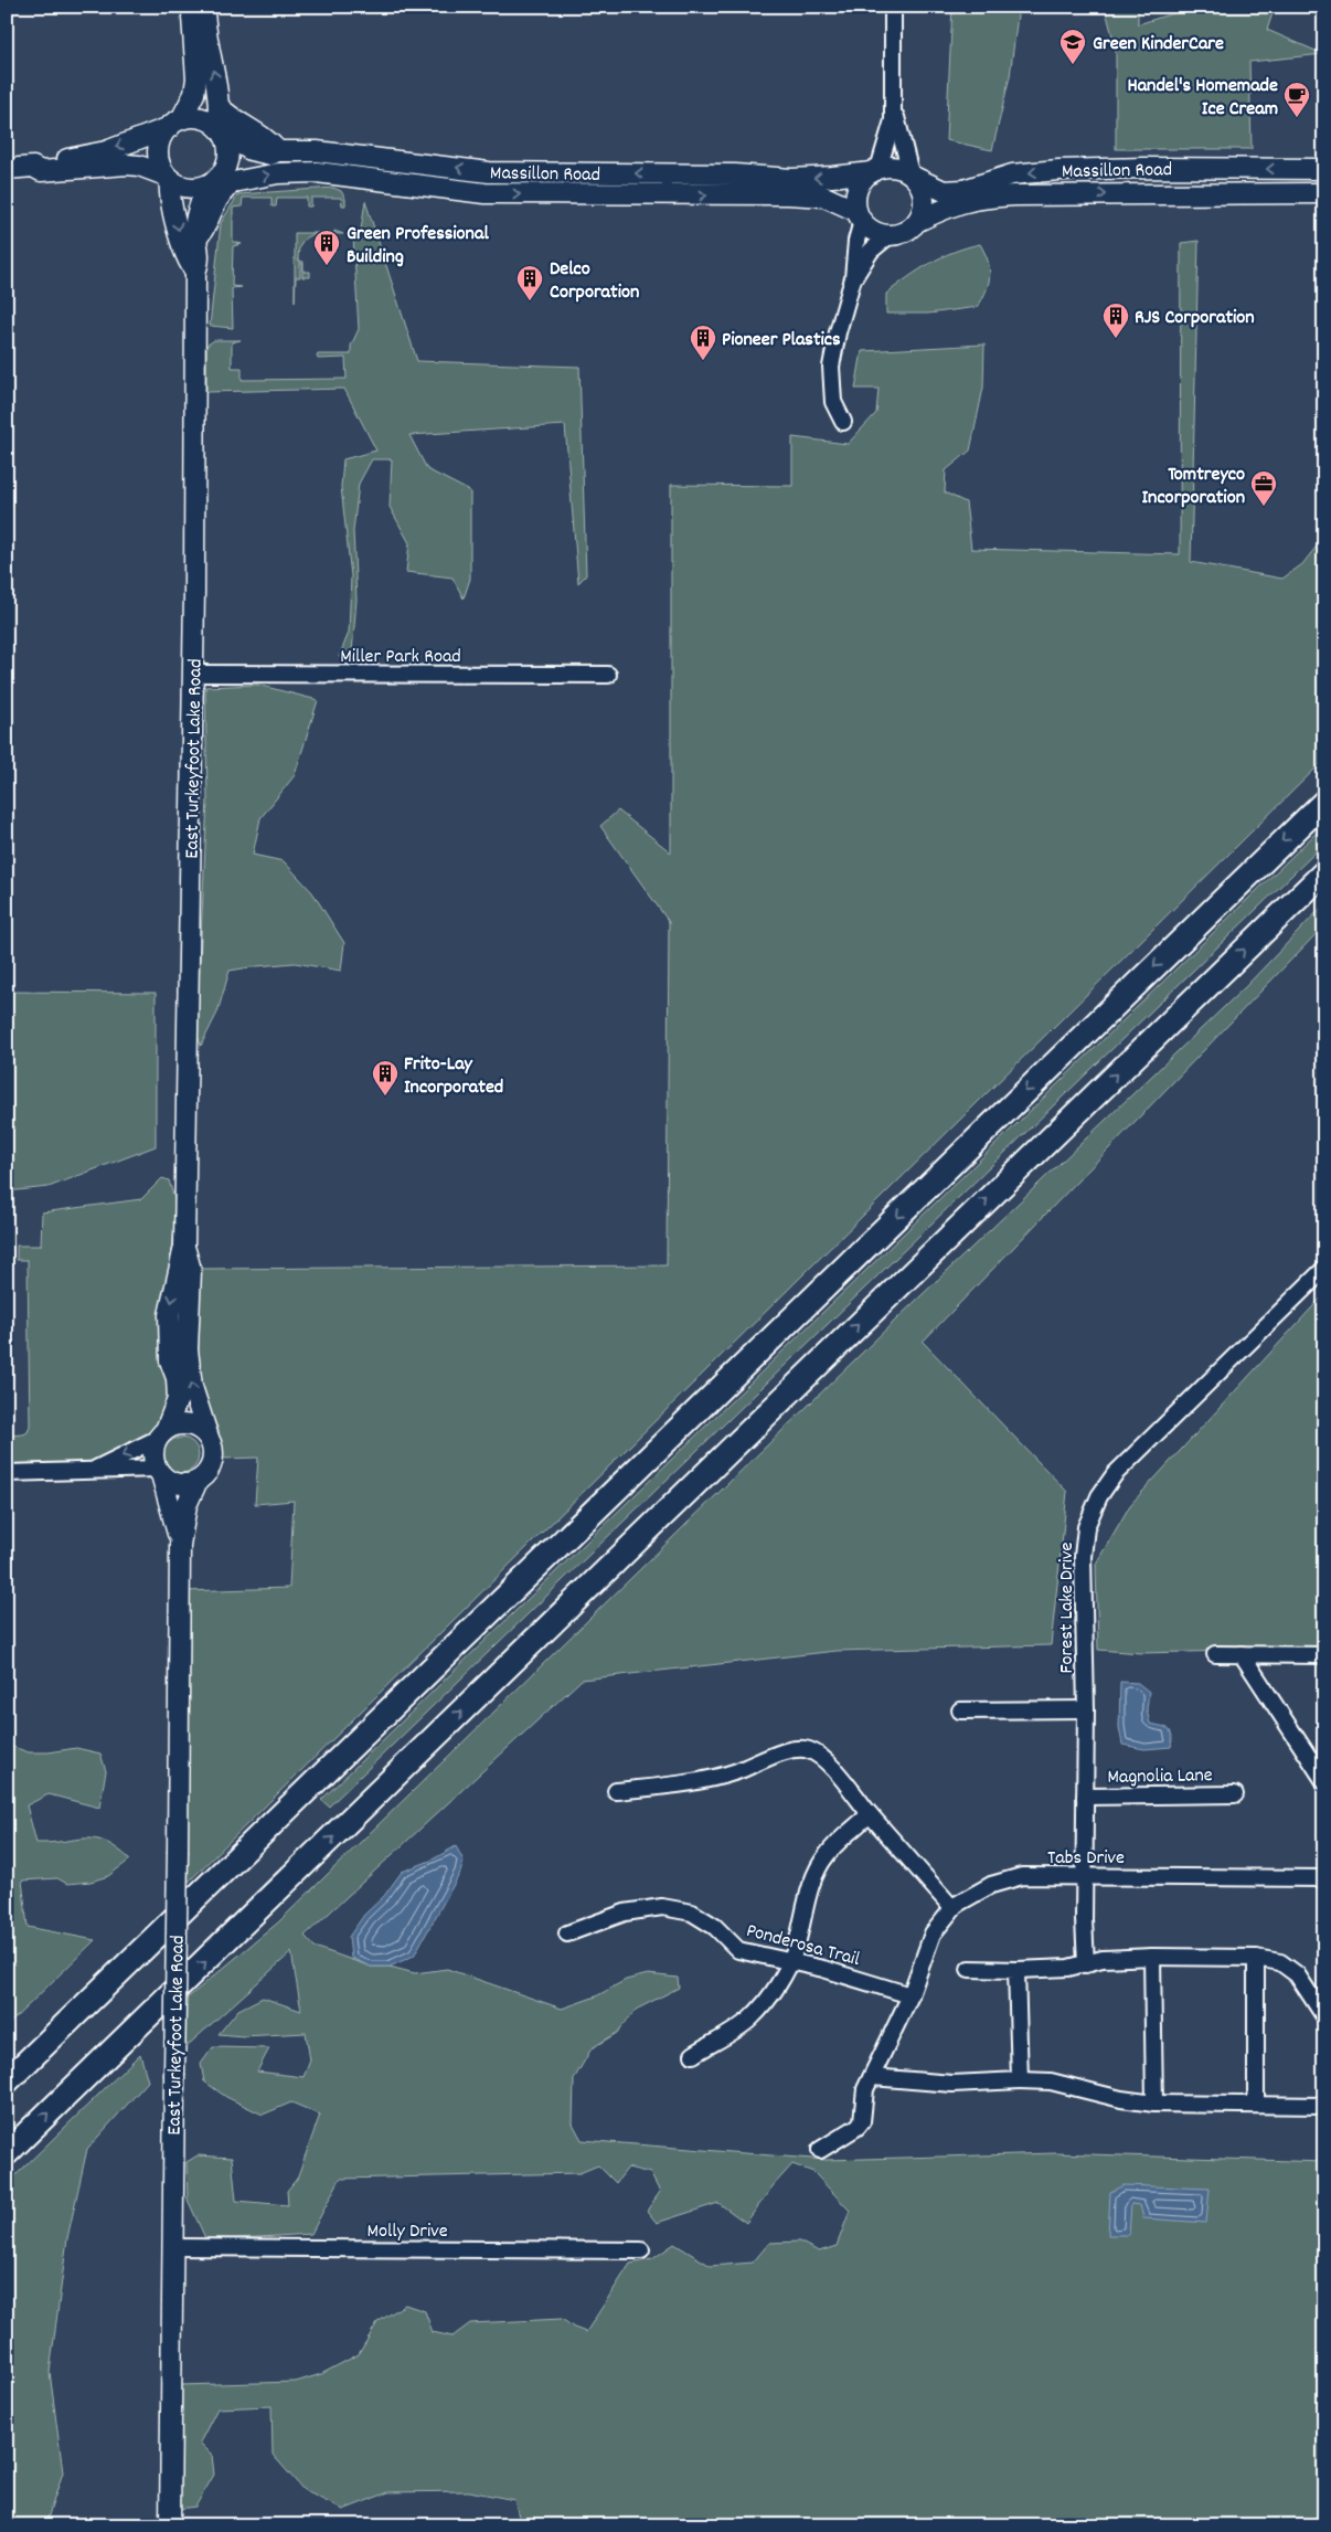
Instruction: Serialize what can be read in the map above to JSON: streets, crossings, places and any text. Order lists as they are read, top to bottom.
{
  "streets": {
    "main road": ["Massillon Road", "East Turkeyfoot Lake Road"],
    "street": [
      "Miller Park Road",
      "Forest Lake Drive",
      "Magnolia Lane",
      "Tabs Drive",
      "Ponderosa Trail",
      "Molly Drive"
    ]
  },
  "crossings": [
    ["Massillon Road", "East Turkeyfoot Lake Road"],
    ["Miller Park Road", "East Turkeyfoot Lake Road"],
    ["East Turkeyfoot Lake Road", "Molly Drive"],
    ["Forest Lake Drive", "Magnolia Lane"],
    ["Forest Lake Drive", "Tabs Drive"],
    ["Tabs Drive", "Ponderosa Trail"]
  ],
  "places": {
    "school or university": ["Green KinderCare"],
    "cafe": ["Handel's Homemade Ice Cream"],
    "building": [
      "Green Professional Building",
      "Delco Corporation",
      "RJS Corporation",
      "Pioneer Plastics",
      "Frito-Lay Incorporated"
    ],
    "office": ["Tomtreyco Incorporation"]
  }
}
